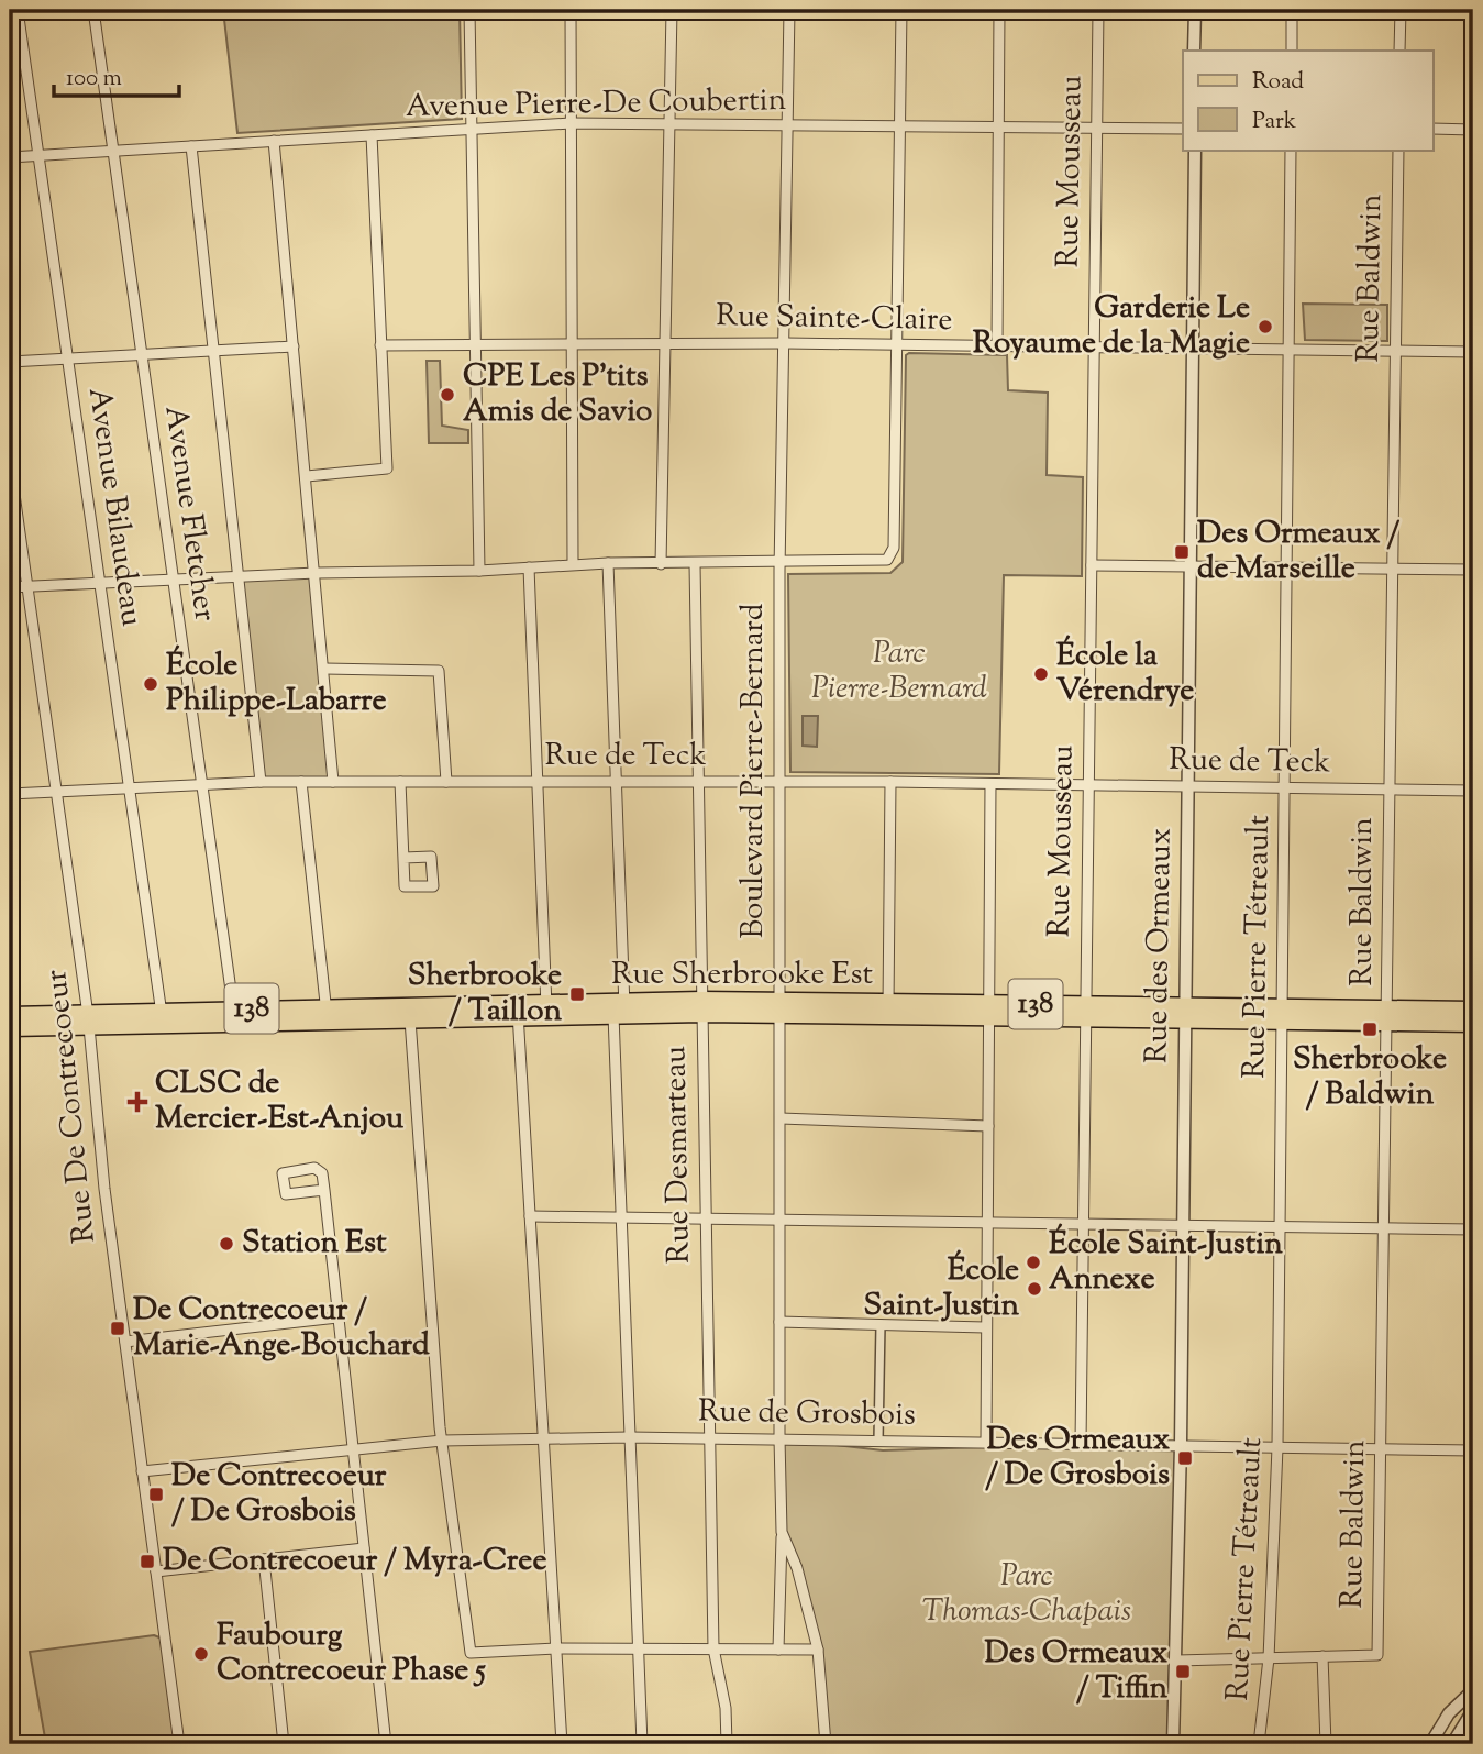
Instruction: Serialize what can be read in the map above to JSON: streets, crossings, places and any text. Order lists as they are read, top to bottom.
{
  "streets": {
    "main road": ["Rue Sherbrooke Est", "138"],
    "street": [
      "Avenue Pierre-De Coubertin",
      "Rue Mousseau",
      "Rue Baldwin",
      "Rue Sainte-Claire",
      "Avenue Bilaudeau",
      "Avenue Fletcher",
      "Rue de Teck",
      "Boulevard Pierre-Bernard",
      "Rue des Ormeaux",
      "Rue Pierre Tétreault",
      "Rue De Contrecoeur",
      "Rue Desmarteau",
      "Rue de Grosbois"
    ]
  },
  "crossings": [
    ["Avenue Pierre-De Coubertin", "Rue Mousseau"],
    ["Avenue Pierre-De Coubertin", "Avenue Bilaudeau"],
    ["Avenue Pierre-De Coubertin", "Avenue Fletcher"],
    ["Avenue Pierre-De Coubertin", "Boulevard Pierre-Bernard"],
    ["Rue Mousseau", "Rue Sainte-Claire"],
    ["Rue Mousseau", "Rue de Teck"],
    ["Rue Mousseau", "Rue Sherbrooke Est"],
    ["Rue Mousseau", "Rue de Grosbois"],
    ["Rue Baldwin", "Rue Sainte-Claire"],
    ["Rue Baldwin", "Rue de Teck"],
    ["Rue Baldwin", "Rue Sherbrooke Est"],
    ["Rue Baldwin", "Rue de Grosbois"],
    ["Rue Sainte-Claire", "Boulevard Pierre-Bernard"],
    ["Rue Sainte-Claire", "Rue des Ormeaux"],
    ["Rue Sainte-Claire", "Rue Pierre Tétreault"],
    ["Avenue Bilaudeau", "Rue de Teck"],
    ["Avenue Bilaudeau", "Rue Sherbrooke Est"],
    ["Avenue Fletcher", "Rue de Teck"],
    ["Avenue Fletcher", "Rue Sherbrooke Est"],
    ["Rue de Teck", "Boulevard Pierre-Bernard"],
    ["Rue de Teck", "Rue des Ormeaux"],
    ["Rue de Teck", "Rue Pierre Tétreault"],
    ["Rue de Teck", "Rue De Contrecoeur"],
    ["Rue de Teck", "Rue Desmarteau"],
    ["Boulevard Pierre-Bernard", "Rue Sherbrooke Est"],
    ["Boulevard Pierre-Bernard", "Rue de Grosbois"],
    ["Rue des Ormeaux", "Rue Sherbrooke Est"],
    ["Rue des Ormeaux", "Rue de Grosbois"],
    ["Rue Pierre Tétreault", "Rue Sherbrooke Est"],
    ["Rue Pierre Tétreault", "Rue de Grosbois"],
    ["Rue Sherbrooke Est", "Rue De Contrecoeur"],
    ["Rue Sherbrooke Est", "Rue Desmarteau"],
    ["Rue De Contrecoeur", "Rue de Grosbois"],
    ["Rue Desmarteau", "Rue de Grosbois"]
  ],
  "parks": ["Parc Pierre-Bernard", "Parc Thomas-Chapais"],
  "places": {
    "other": [
      "Garderie Le Royaume de la Magie",
      "CPE Les P'tits Amis de Savio",
      "École la Vérendrye",
      "École Philippe-Labarre",
      "Station Est",
      "École Saint-Justin Annexe",
      "École Saint-Justin",
      "Faubourg Contrecoeur Phase 5"
    ],
    "transit": [
      "Des Ormeaux / de Marseille",
      "Sherbrooke / Taillon",
      "Sherbrooke / Baldwin",
      "De Contrecoeur / Marie-Ange-Bouchard",
      "Des Ormeaux / De Grosbois",
      "De Contrecoeur / De Grosbois",
      "De Contrecoeur / Myra-Cree",
      "Des Ormeaux / Tiffin"
    ],
    "health": ["CLSC de Mercier-Est-Anjou"]
  },
  "legend": ["Road", "Park"],
  "scale_bar": "100 m"
}
